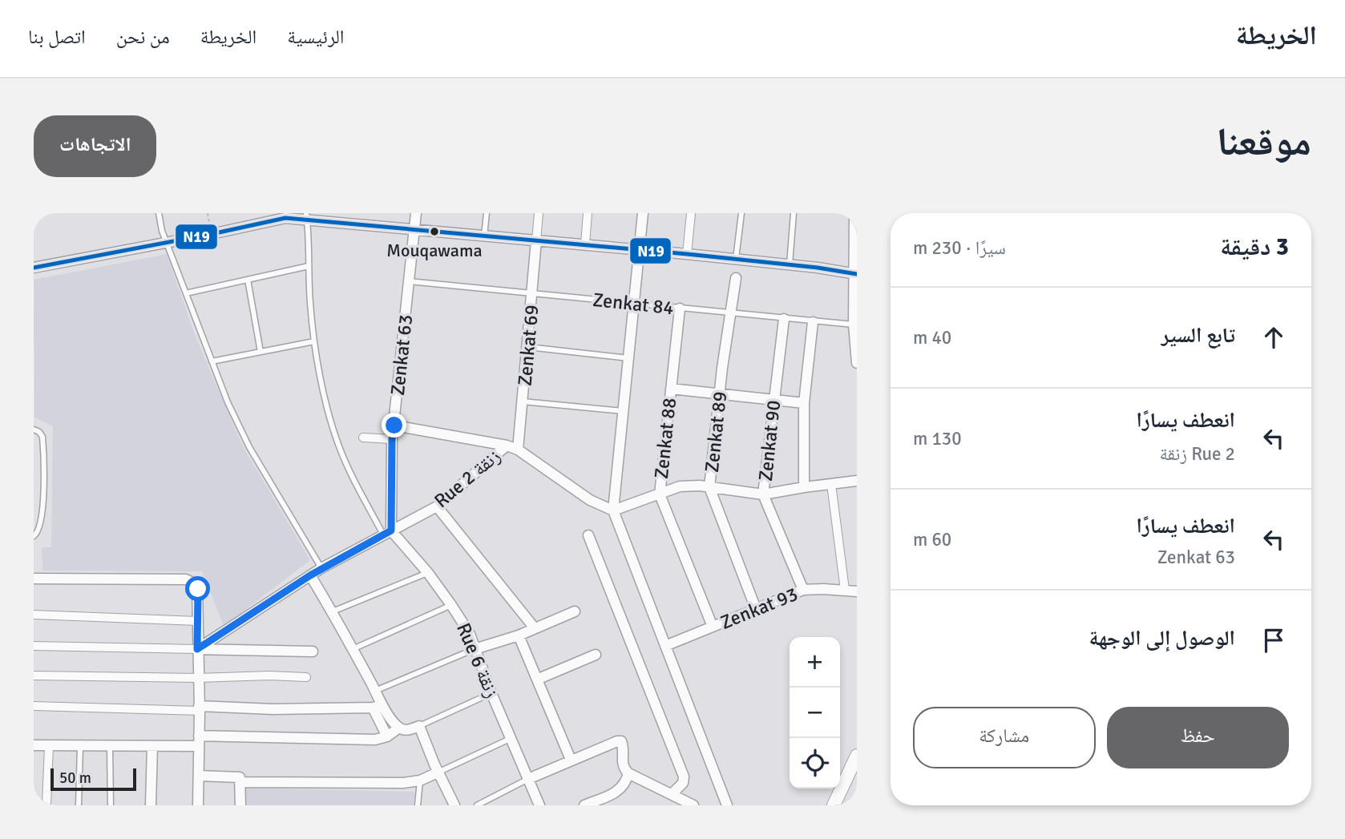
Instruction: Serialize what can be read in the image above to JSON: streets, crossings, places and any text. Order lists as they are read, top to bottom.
{
  "streets": {
    "street": [
      "Zenkat 69",
      "Zenkat 63",
      "Zenkat 89",
      "Zenkat 88",
      "Zenkat 90",
      "Rue 2 زنقة",
      "Zenkat 93",
      "Rue 6 زنقة"
    ],
    "lane": ["Zenkat 84"]
  },
  "crossings": [
    ["Zenkat 84", "Zenkat 69"],
    ["Zenkat 84", "Zenkat 63"],
    ["Zenkat 84", "Zenkat 89"],
    ["Zenkat 84", "Zenkat 88"],
    ["Zenkat 84", "Zenkat 90"],
    ["Zenkat 63", "Rue 2 زنقة"],
    ["Zenkat 63", "Rue 6 زنقة"],
    ["Zenkat 89", "Zenkat 93"],
    ["Zenkat 88", "Zenkat 93"],
    ["Zenkat 90", "Zenkat 93"],
    ["Rue 2 زنقة", "Rue 6 زنقة"]
  ],
  "places": ["Mouqawama"],
  "lines": ["transit line N19"],
  "scale_bar": "50 m",
  "page": {
    "header": "الخريطة",
    "nav": [
      "الرئيسية",
      "الخريطة",
      "من نحن",
      "اتصل بنا"
    ],
    "title": "موقعنا",
    "buttons": [
      "الاتجاهات",
      ["حفظ", "مشاركة"]
    ],
    "heading": ["3 دقيقة", "سيرًا · 230 m"],
    "list": [
      ["تابع السير", "40 m"],
      ["انعطف يسارًا", "Rue 2 زنقة", "130 m"],
      ["انعطف يسارًا", "Zenkat 63", "60 m"],
      "الوصول إلى الوجهة"
    ],
    "map_buttons": ["+", "−"],
    "scale": "50 m"
  }
}
